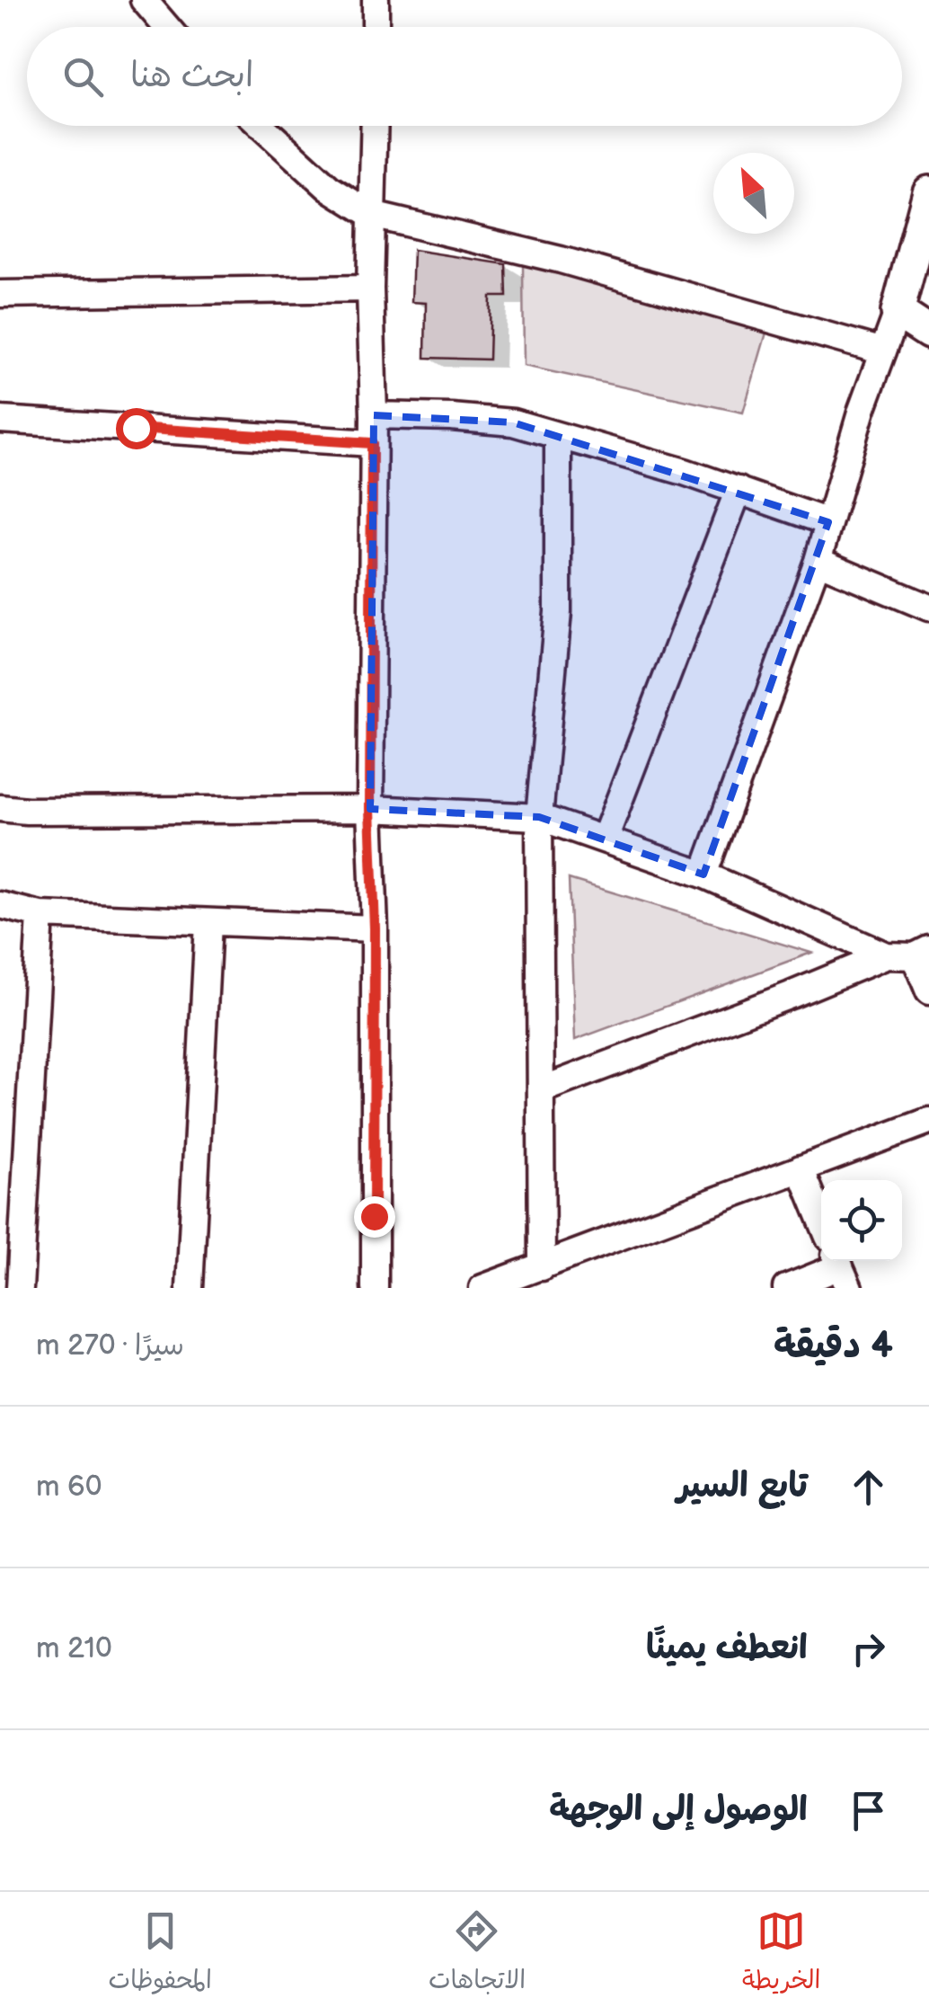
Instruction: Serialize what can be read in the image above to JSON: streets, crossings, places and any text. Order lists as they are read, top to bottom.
{
  "north": "top left",
  "page": {
    "search": "ابحث هنا",
    "heading": ["4 دقيقة", "سيرًا · 270 m"],
    "list": [
      ["تابع السير", "60 m"],
      ["انعطف يمينًا", "210 m"],
      "الوصول إلى الوجهة"
    ],
    "nav": ["الخريطة", "الاتجاهات", "المحفوظات"]
  }
}
